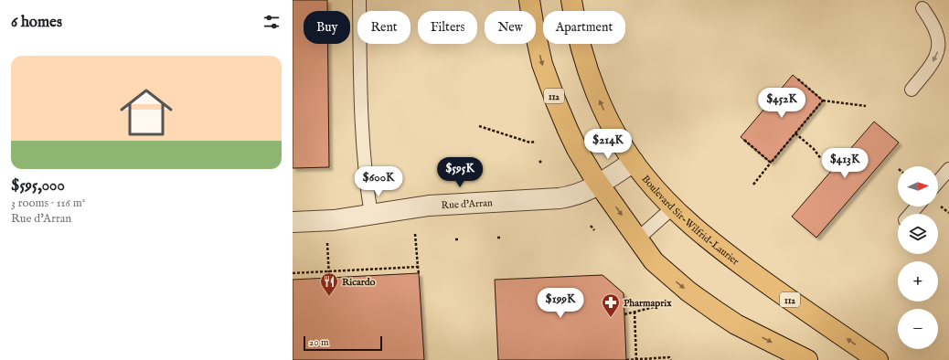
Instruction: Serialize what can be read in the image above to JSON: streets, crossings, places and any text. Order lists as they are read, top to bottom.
{
  "streets": {
    "main road": ["112", "Boulevard Sir-Wilfrid-Laurier"],
    "street": ["Rue d'Arran"]
  },
  "crossings": [
    ["112", "Rue d'Arran"],
    ["Rue d'Arran", "Boulevard Sir-Wilfrid-Laurier"]
  ],
  "places": {
    "restaurant": ["Ricardo"],
    "pharmacy": ["Pharmaprix"]
  },
  "scale_bar": "20 m",
  "north": "right",
  "page": {
    "heading": "6 homes",
    "chip": [
      "Buy",
      "Rent",
      "Filters",
      "New",
      "Apartment"
    ],
    "list": [
      {
        "name": "$595,000",
        "note": "3 rooms · 116 m² · Rue d'Arran"
      }
    ],
    "price": [
      "$452K",
      "$214K",
      "$413K",
      "$595K",
      "$600K",
      "$199K"
    ],
    "map_buttons": ["+", "−"],
    "scale": "20 m"
  }
}
